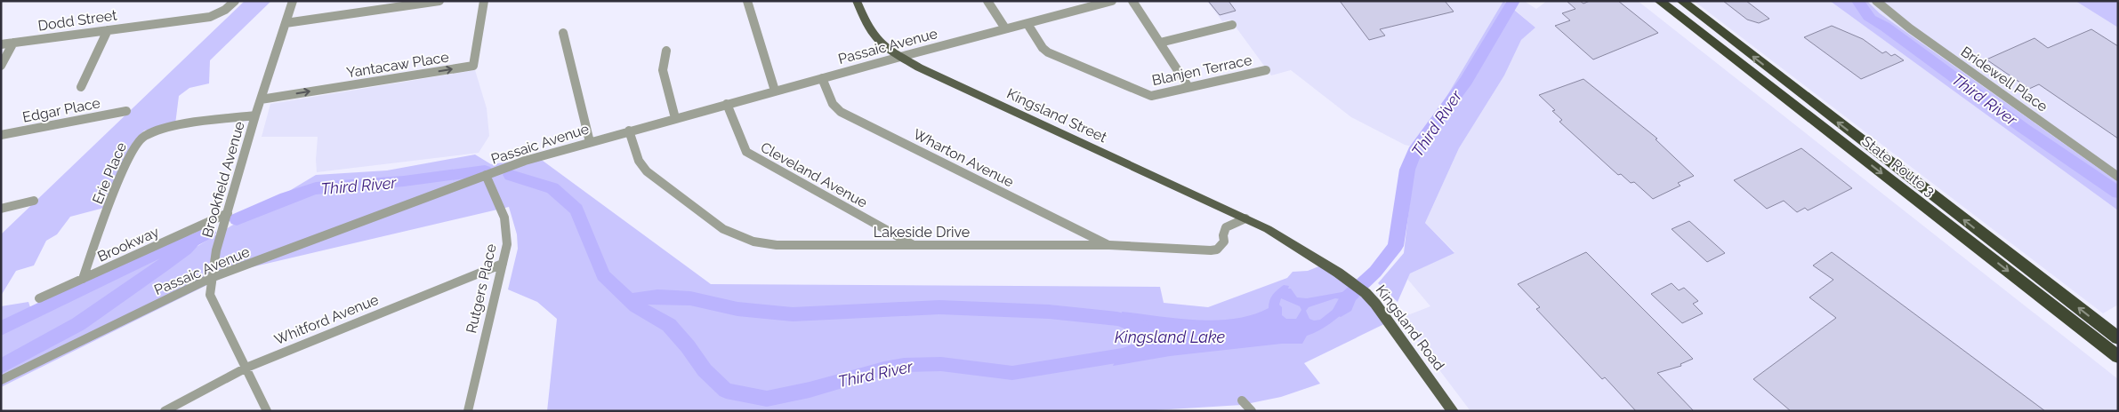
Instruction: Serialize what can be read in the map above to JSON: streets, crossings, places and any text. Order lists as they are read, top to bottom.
{
  "streets": {
    "highway": ["State Route 3"],
    "main road": ["Kingsland Street", "Kingsland Road"],
    "street": [
      "Dodd Street",
      "Passaic Avenue",
      "Yantacaw Place",
      "Blanjen Terrace",
      "Bridewell Place",
      "Edgar Place",
      "Wharton Avenue",
      "Erie Place",
      "Cleveland Avenue",
      "Brookfield Avenue",
      "Lakeside Drive",
      "Brookway",
      "Rutgers Place",
      "Whitford Avenue"
    ]
  },
  "crossings": [
    ["Passaic Avenue", "Blanjen Terrace"],
    ["Passaic Avenue", "Kingsland Street"],
    ["Passaic Avenue", "Wharton Avenue"],
    ["Passaic Avenue", "Cleveland Avenue"],
    ["Passaic Avenue", "Brookfield Avenue"],
    ["Passaic Avenue", "Lakeside Drive"],
    ["Passaic Avenue", "Rutgers Place"],
    ["Yantacaw Place", "Brookfield Avenue"],
    ["Kingsland Street", "Lakeside Drive"],
    ["Kingsland Street", "Kingsland Road"],
    ["Wharton Avenue", "Lakeside Drive"],
    ["Erie Place", "Brookfield Avenue"],
    ["Erie Place", "Brookway"],
    ["Cleveland Avenue", "Lakeside Drive"],
    ["Brookfield Avenue", "Brookway"],
    ["Brookfield Avenue", "Whitford Avenue"],
    ["Rutgers Place", "Whitford Avenue"]
  ],
  "water": ["Third River", "Kingsland Lake"]
}
